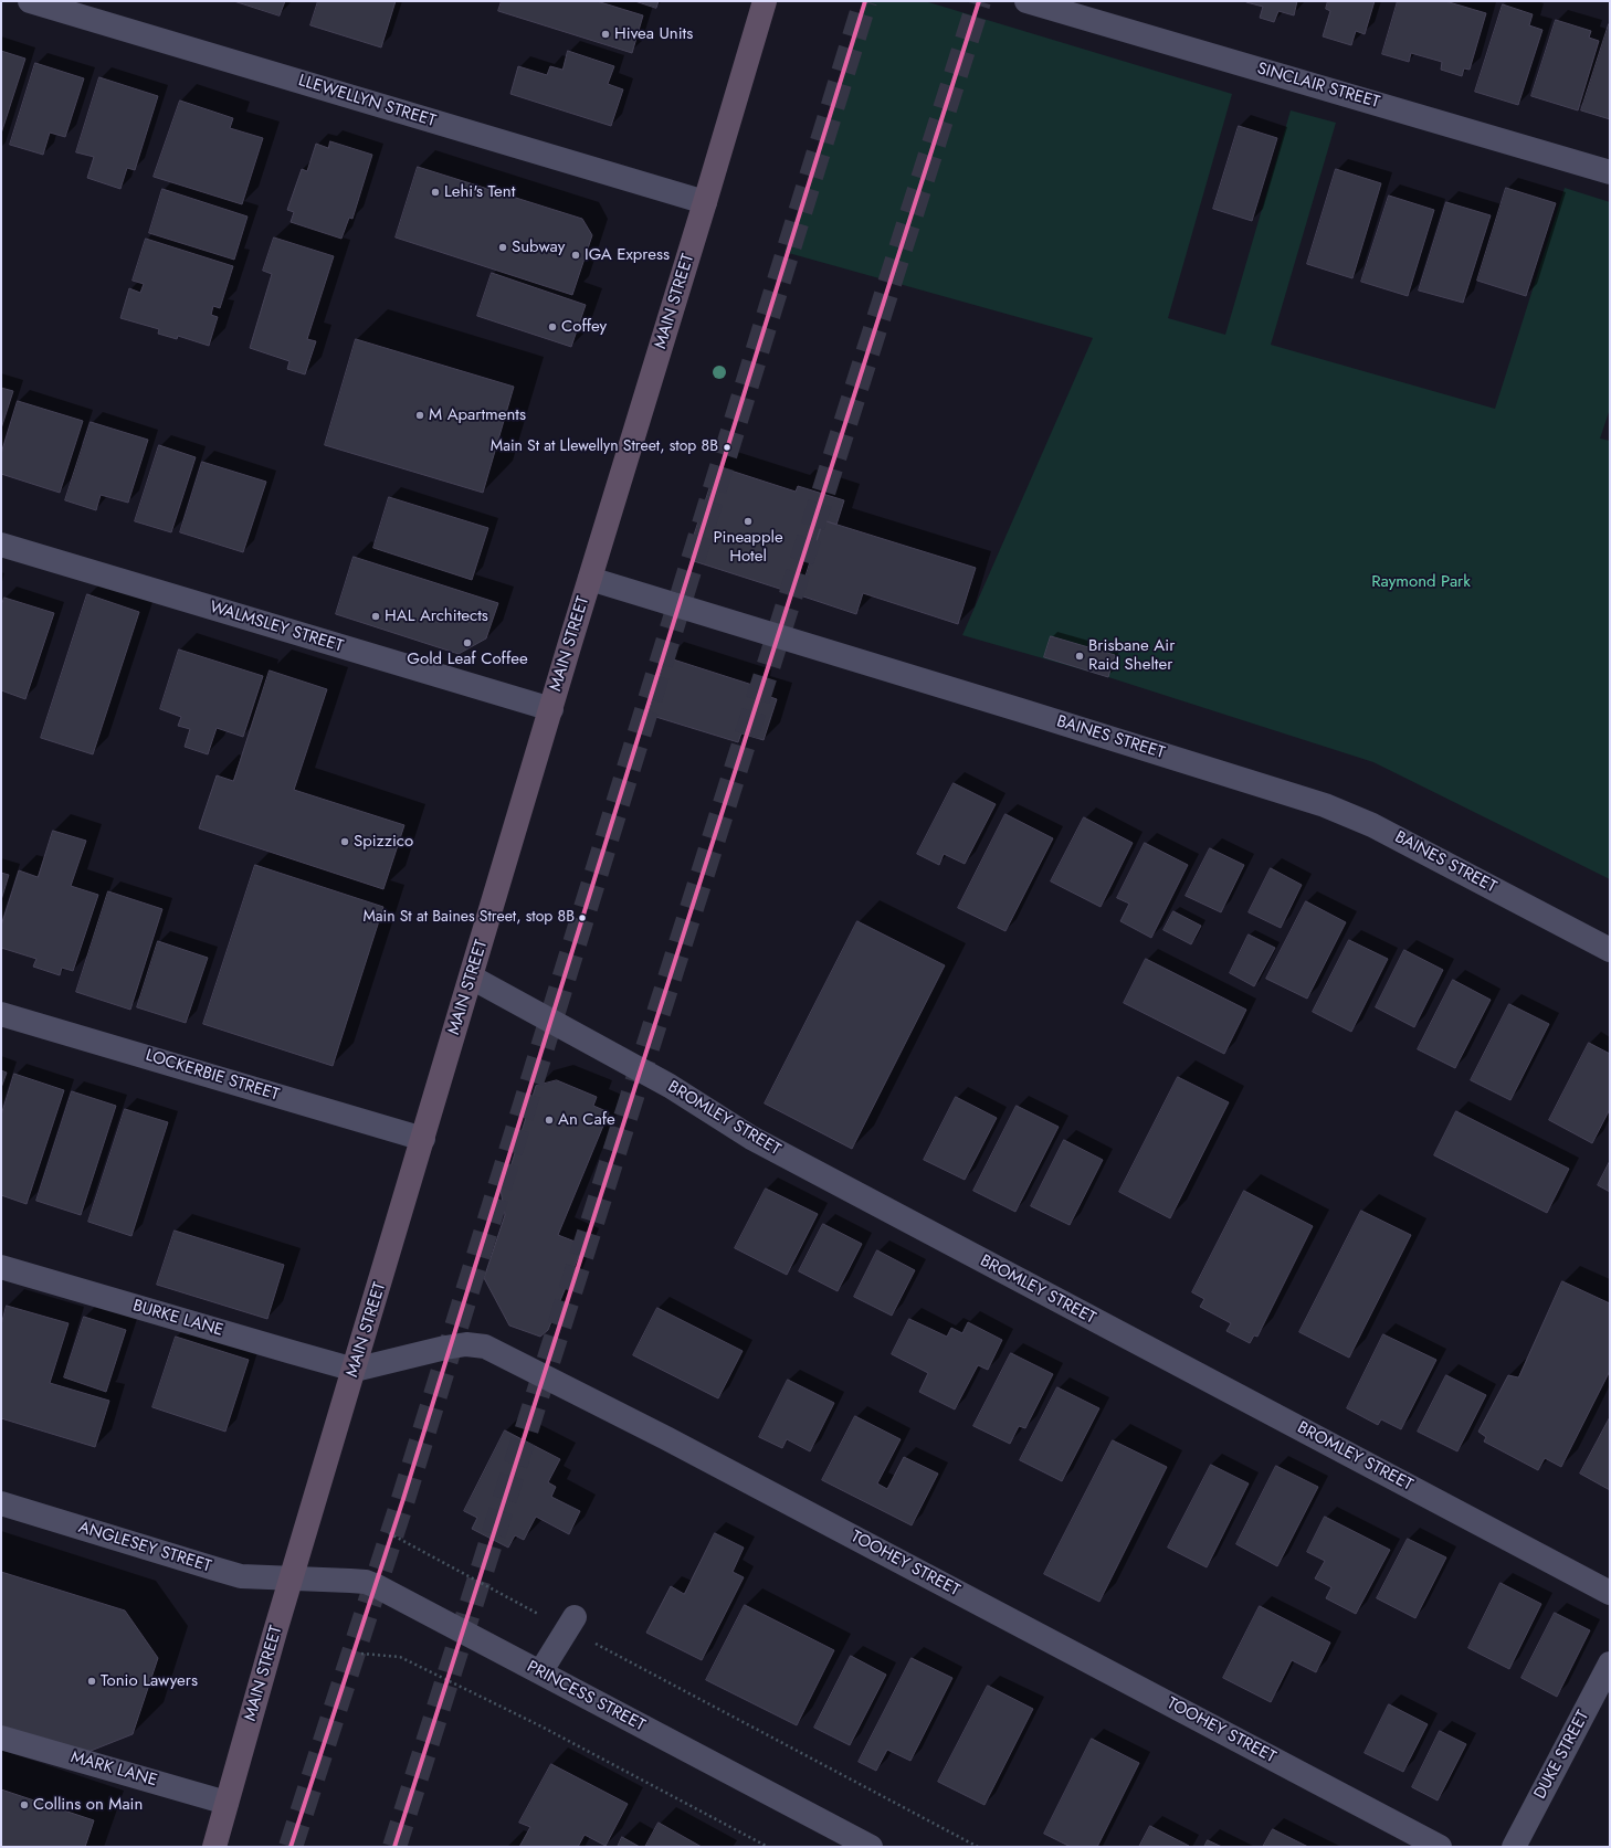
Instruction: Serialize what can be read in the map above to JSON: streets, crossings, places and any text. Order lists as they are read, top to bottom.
{
  "streets": {
    "highway": ["MAIN STREET"],
    "street": [
      "SINCLAIR STREET",
      "LLEWELLYN STREET",
      "WALMSLEY STREET",
      "BAINES STREET",
      "LOCKERBIE STREET",
      "BROMLEY STREET",
      "BURKE LANE",
      "ANGLESEY STREET",
      "TOOHEY STREET",
      "PRINCESS STREET",
      "DUKE STREET",
      "MARK LANE"
    ]
  },
  "crossings": [
    ["LLEWELLYN STREET", "MAIN STREET"],
    ["MAIN STREET", "WALMSLEY STREET"],
    ["MAIN STREET", "BAINES STREET"],
    ["MAIN STREET", "LOCKERBIE STREET"],
    ["MAIN STREET", "BROMLEY STREET"],
    ["MAIN STREET", "BURKE LANE"],
    ["MAIN STREET", "ANGLESEY STREET"],
    ["MAIN STREET", "TOOHEY STREET"],
    ["MAIN STREET", "PRINCESS STREET"],
    ["MAIN STREET", "MARK LANE"],
    ["BURKE LANE", "TOOHEY STREET"],
    ["ANGLESEY STREET", "PRINCESS STREET"]
  ],
  "parks": ["Raymond Park"],
  "places": [
    "Hivea Units",
    "Lehi's Tent",
    "Subway",
    "IGA Express",
    "Coffey",
    "M Apartments",
    "Main St at Llewellyn Street, stop 8B",
    "Pineapple Hotel",
    "HAL Architects",
    "Gold Leaf Coffee",
    "Brisbane Air Raid Shelter",
    "Spizzico",
    "Main St at Baines Street, stop 8B",
    "An Cafe",
    "Tonio Lawyers",
    "Collins on Main"
  ]
}
